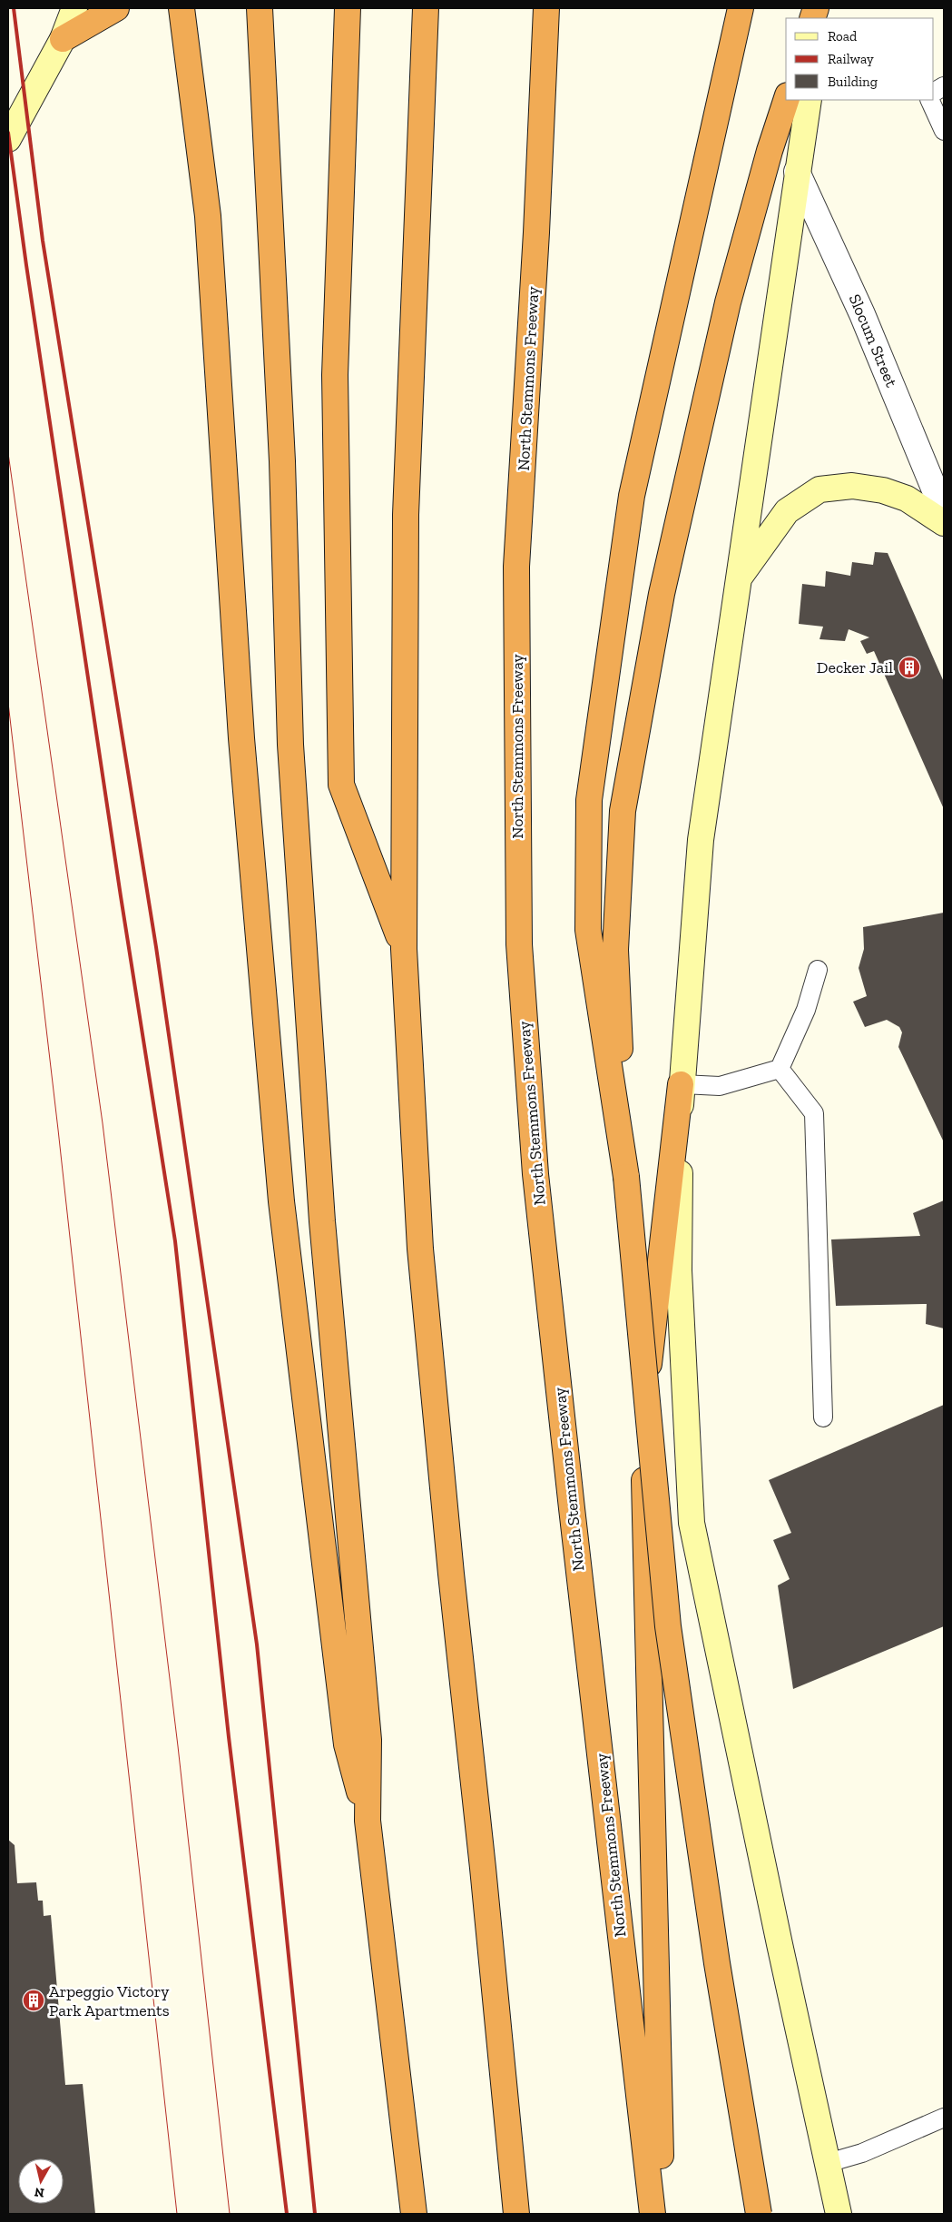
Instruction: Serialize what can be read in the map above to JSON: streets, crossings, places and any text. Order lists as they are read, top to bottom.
{
  "streets": {
    "highway": ["North Stemmons Freeway"],
    "street": ["Slocum Street"]
  },
  "places": {
    "building": ["Decker Jail", "Arpeggio Victory Park Apartments"]
  },
  "legend": ["Road", "Railway", "Building"],
  "north": "bottom"
}
